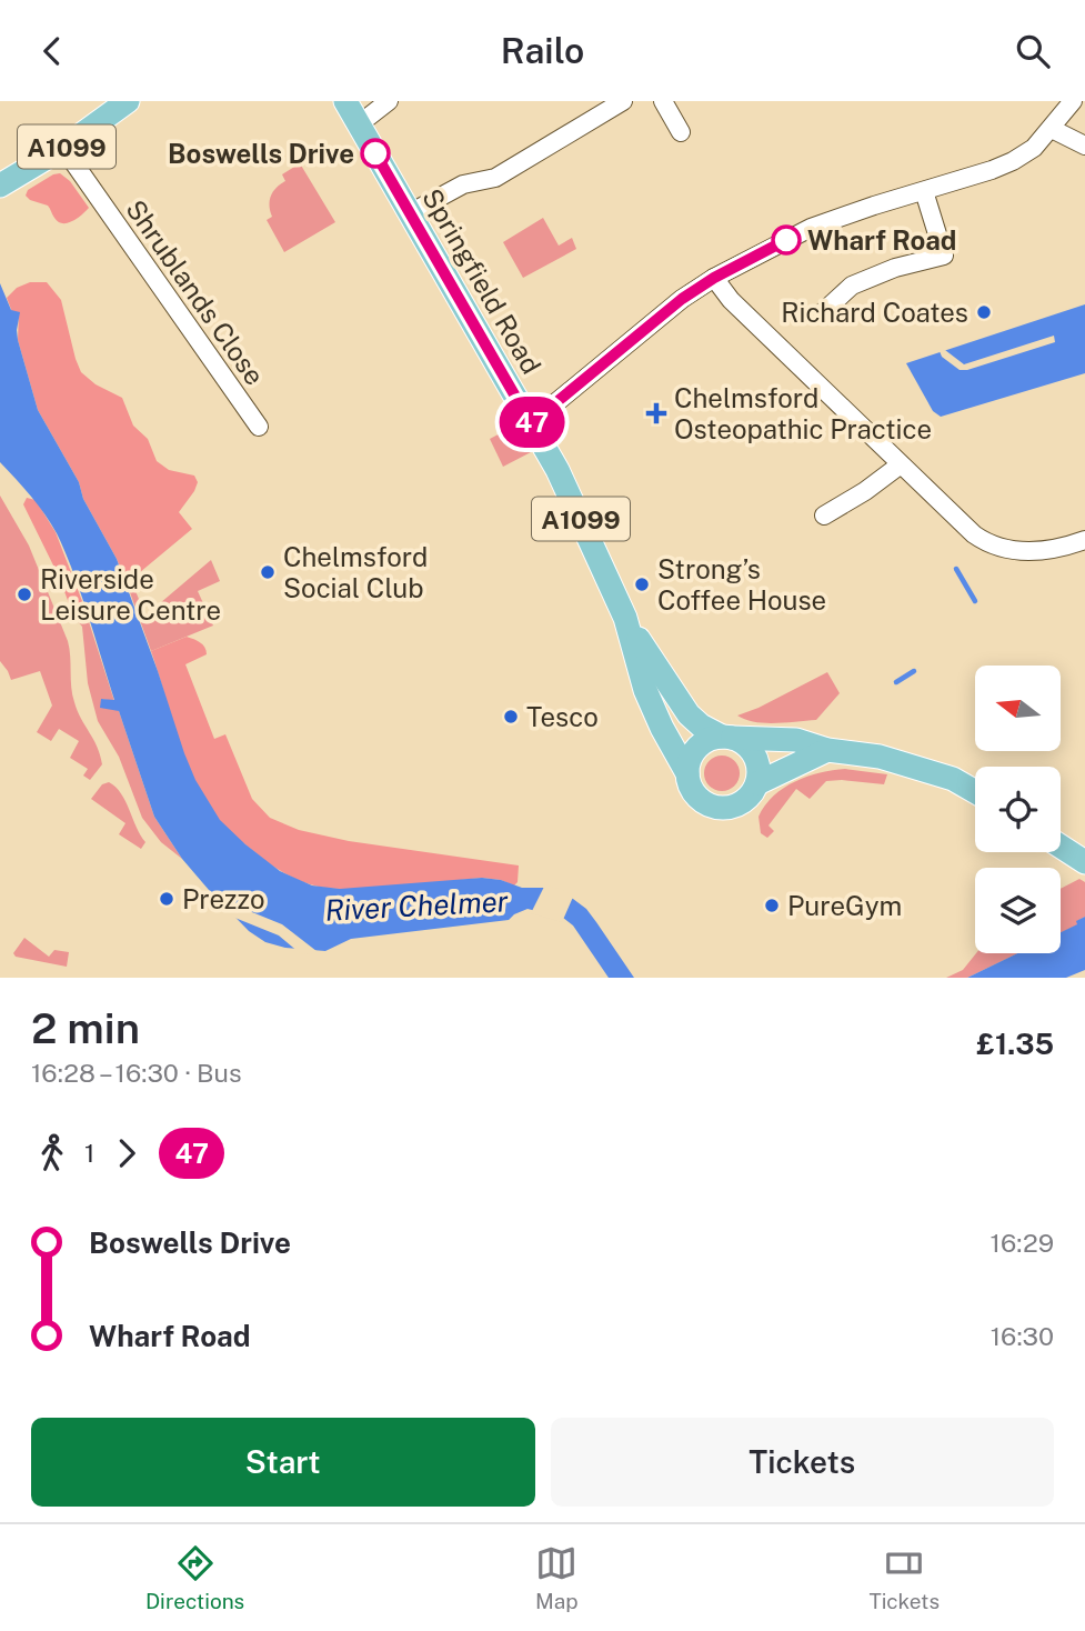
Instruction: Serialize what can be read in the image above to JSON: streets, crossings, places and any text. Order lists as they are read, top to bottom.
{
  "streets": {
    "main road": ["A1099", "Springfield Road"],
    "street": ["Shrublands Close"]
  },
  "crossings": [
    ["A1099", "Springfield Road"],
    ["A1099", "Shrublands Close"]
  ],
  "water": ["River Chelmer"],
  "places": {
    "other": [
      "Boswells Drive",
      "Wharf Road",
      "Richard Coates",
      "Chelmsford Social Club",
      "Strong’s Coffee House",
      "Riverside Leisure Centre",
      "Tesco",
      "Prezzo",
      "PureGym"
    ],
    "health": ["Chelmsford Osteopathic Practice"]
  },
  "lines": ["bus line 47"],
  "north": "left",
  "page": {
    "header": "Railo",
    "on_map": "47",
    "heading": ["2 min", "16:28 – 16:30 · Bus", "£1.35"],
    "legs": ["1", "47"],
    "list": [
      {
        "name": "Boswells Drive",
        "value": "16:29"
      },
      {
        "name": "Wharf Road",
        "value": "16:30"
      }
    ],
    "buttons": ["Start", "Tickets"],
    "tabs": ["Directions", "Map", "Tickets"]
  }
}
